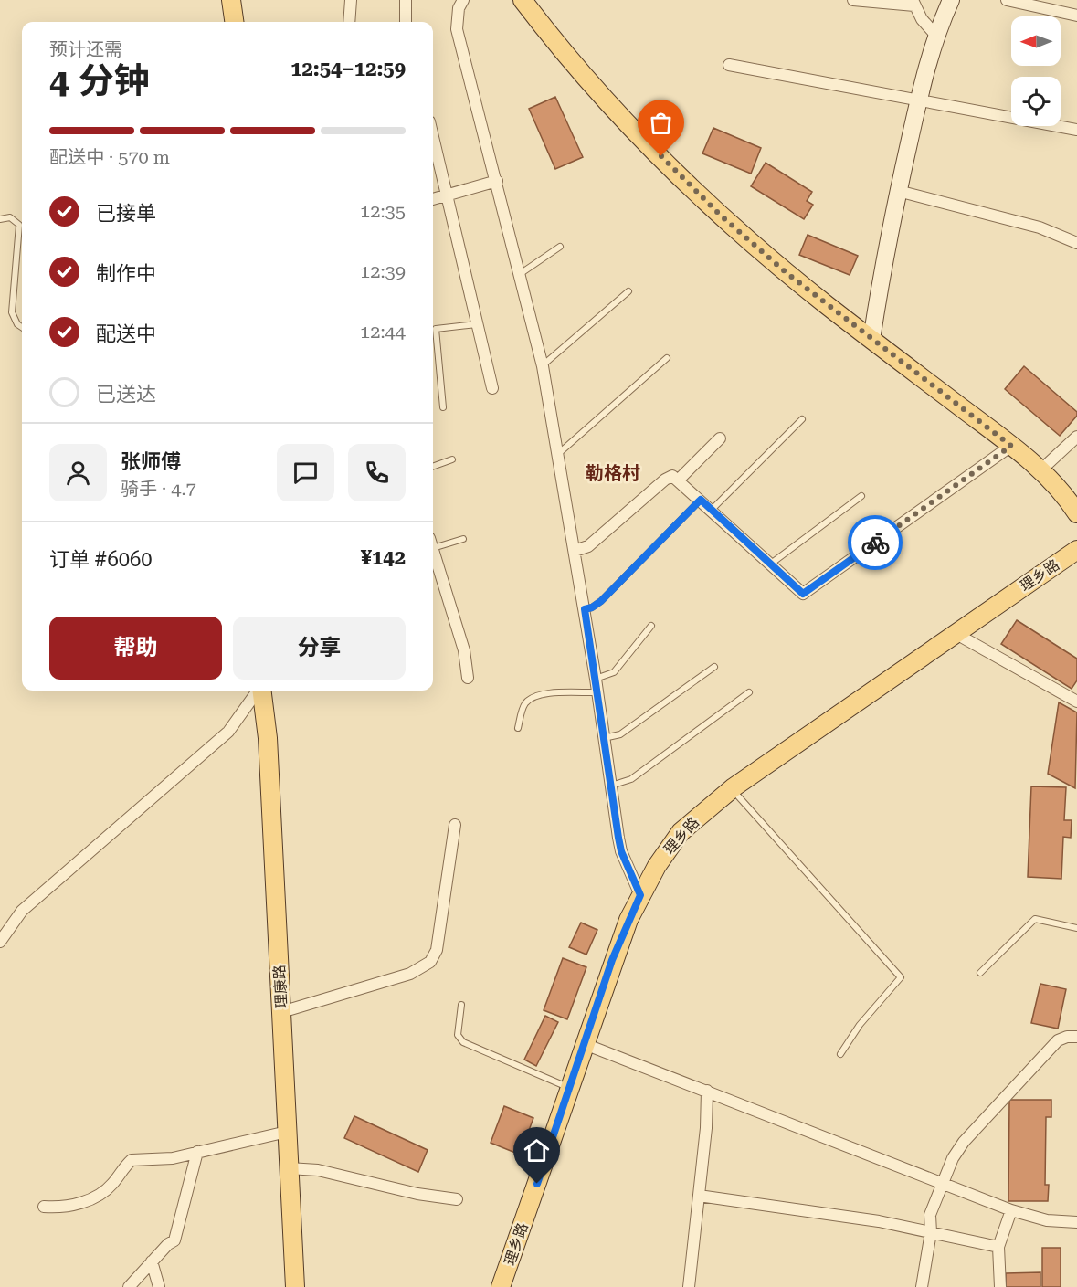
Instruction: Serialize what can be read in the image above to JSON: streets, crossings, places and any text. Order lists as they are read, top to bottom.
{
  "streets": {
    "main road": ["理乡路", "理康路"]
  },
  "districts": ["勒格村"],
  "north": "left",
  "page": {
    "heading": ["4 分钟", "预计还需", "12:54–12:59"],
    "panel": [
      "张师傅",
      "骑手 · 4.7",
      "订单 #6060",
      "¥142"
    ],
    "bar": "配送中 · 570 m",
    "list": [
      ["已接单", "12:35"],
      ["制作中", "12:39"],
      ["配送中", "12:44"],
      "已送达"
    ],
    "buttons": ["帮助", "分享"]
  }
}
